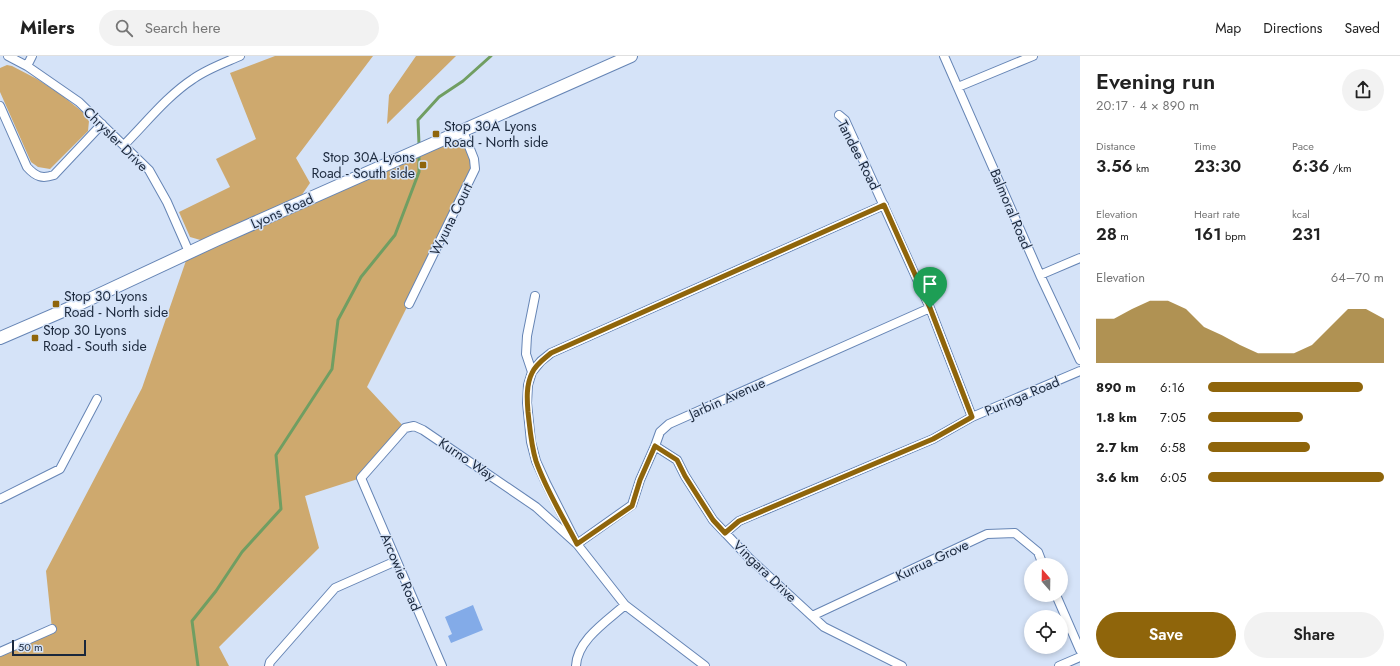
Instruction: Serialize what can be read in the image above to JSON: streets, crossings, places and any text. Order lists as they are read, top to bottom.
{
  "streets": {
    "street": [
      "Chrysler Drive",
      "Tandee Road",
      "Balmoral Road",
      "Lyons Road",
      "Wyuna Court",
      "Puringa Road",
      "Jarbin Avenue",
      "Kurno Way",
      "Kurrua Grove",
      "Vingara Drive",
      "Arcowie Road"
    ]
  },
  "crossings": [
    ["Chrysler Drive", "Lyons Road"],
    ["Tandee Road", "Puringa Road"],
    ["Tandee Road", "Jarbin Avenue"],
    ["Lyons Road", "Wyuna Court"],
    ["Puringa Road", "Vingara Drive"],
    ["Jarbin Avenue", "Kurno Way"],
    ["Jarbin Avenue", "Vingara Drive"],
    ["Kurno Way", "Arcowie Road"],
    ["Kurrua Grove", "Vingara Drive"]
  ],
  "places": {
    "transit": [
      "Stop 30A Lyons Road - North side",
      "Stop 30A Lyons Road - South side",
      "Stop 30 Lyons Road - North side",
      "Stop 30 Lyons Road - South side"
    ]
  },
  "scale_bar": "50 m",
  "north": "top",
  "page": {
    "header": "Milers",
    "search": "Search here",
    "nav": ["Map", "Directions", "Saved"],
    "heading": ["Evening run", "20:17 · 4 × 890 m"],
    "stats": [
      ["Distance", "3.56 km"],
      ["Time", "23:30"],
      ["Pace", "6:36 /km"],
      ["Elevation", "28 m"],
      ["Heart rate", "161 bpm"],
      ["kcal", "231"]
    ],
    "chart": ["Elevation", "64–70 m"],
    "list": [
      {
        "name": "890 m",
        "note": "6:16"
      },
      {
        "name": "1.8 km",
        "note": "7:05"
      },
      {
        "name": "2.7 km",
        "note": "6:58"
      },
      {
        "name": "3.6 km",
        "note": "6:05"
      }
    ],
    "buttons": ["Save", "Share"],
    "scale": "50 m"
  }
}
